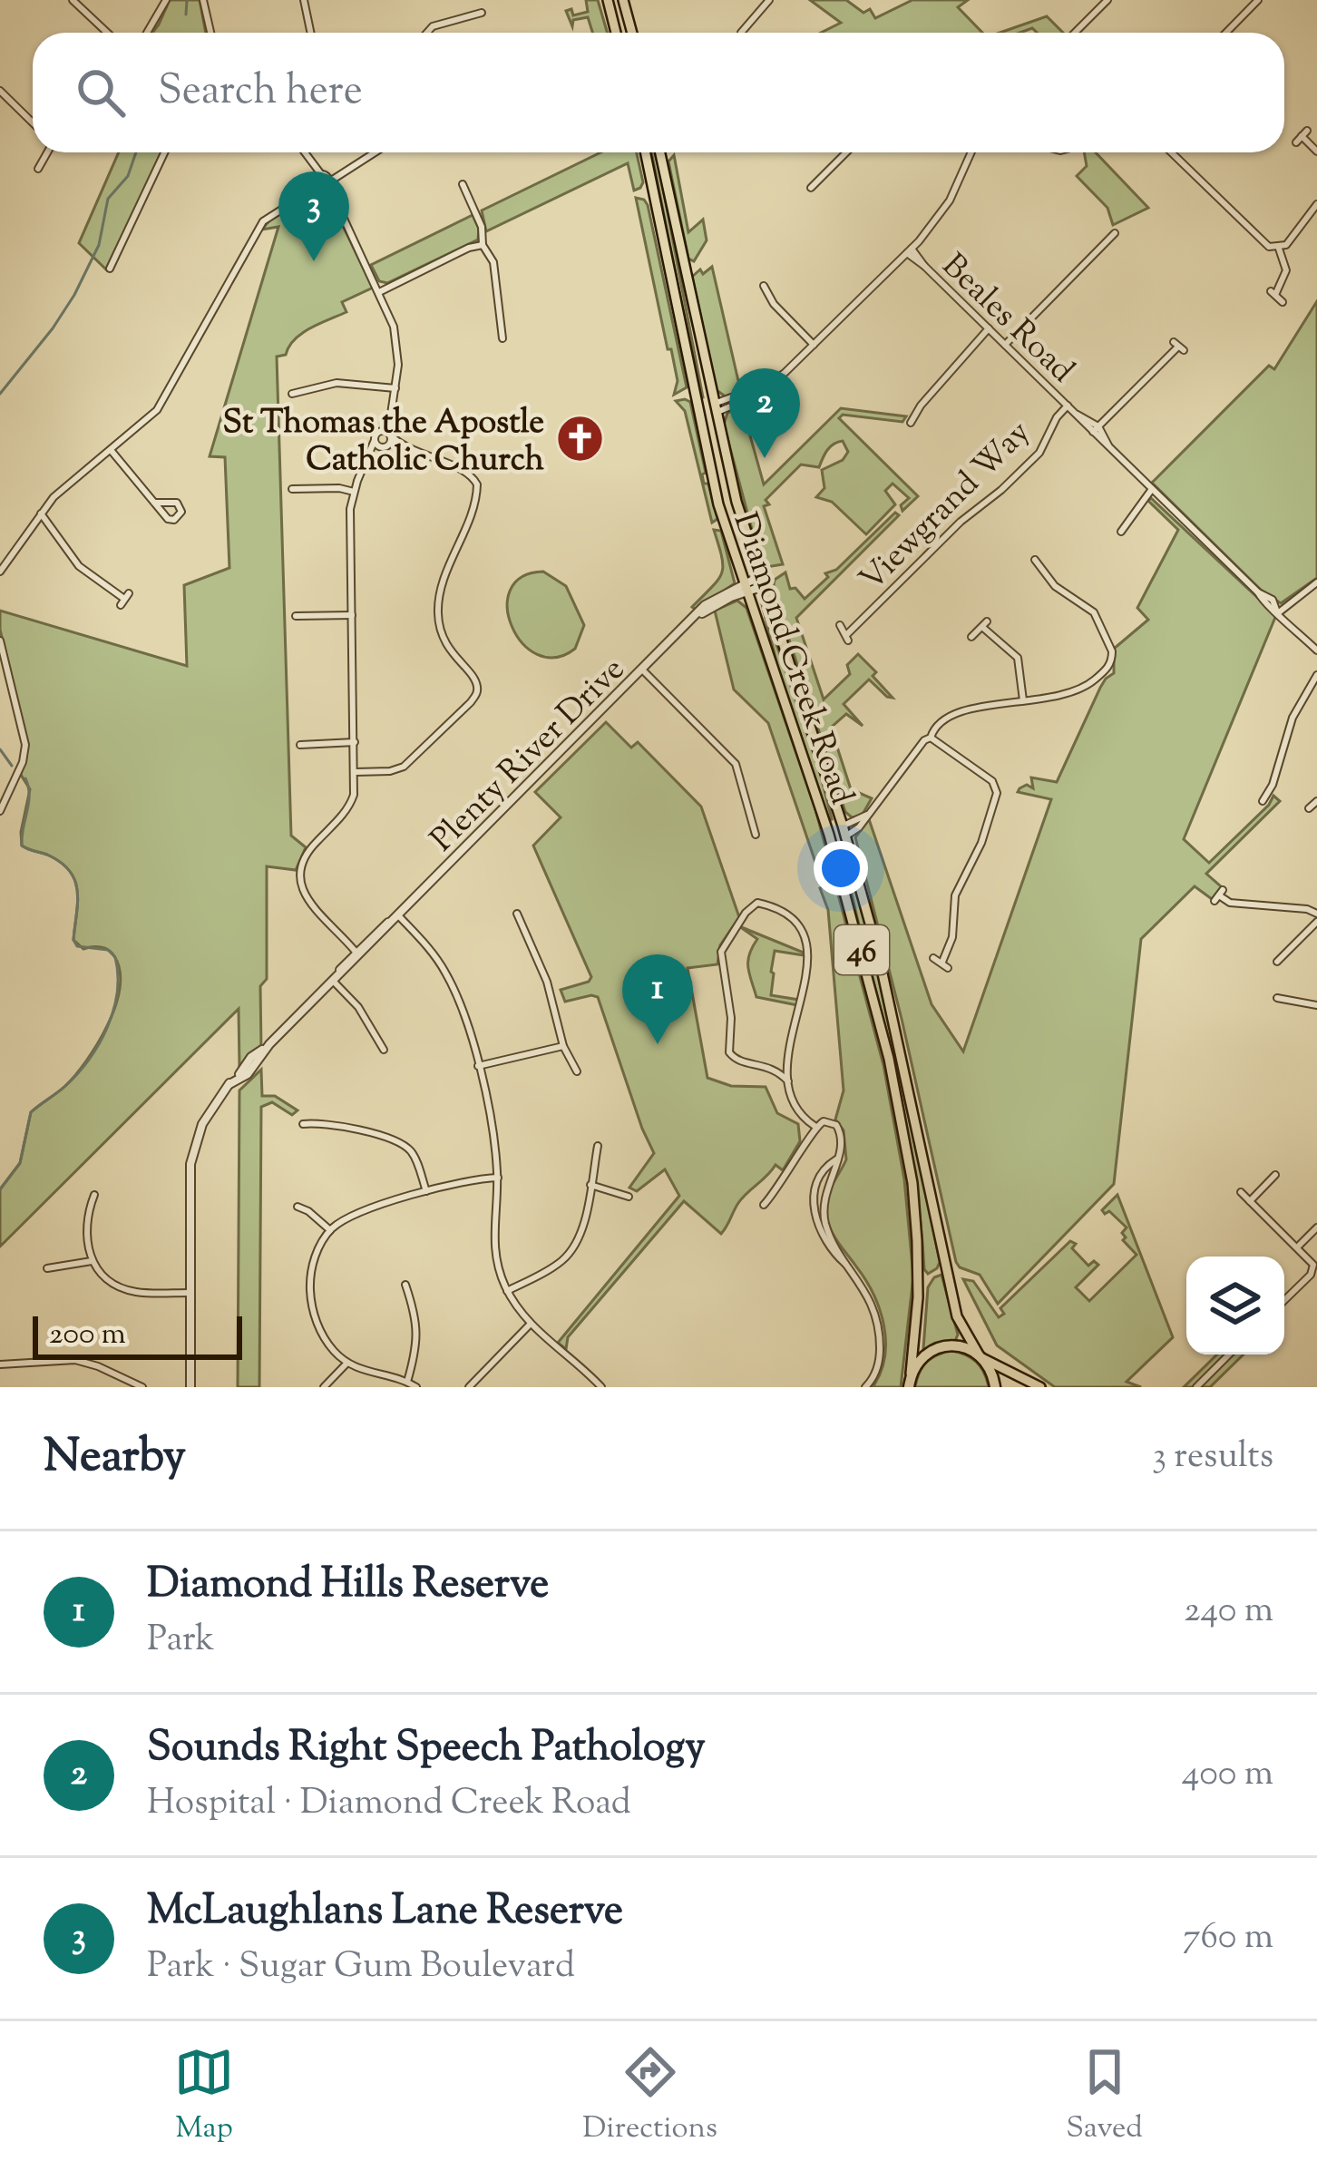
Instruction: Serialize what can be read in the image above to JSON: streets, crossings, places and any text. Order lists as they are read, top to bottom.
{
  "streets": {
    "highway": ["46"],
    "main road": ["Diamond Creek Road"],
    "street": ["Beales Road", "Viewgrand Way", "Plenty River Drive"]
  },
  "crossings": [
    ["Beales Road", "Viewgrand Way"],
    ["Diamond Creek Road", "Plenty River Drive"],
    ["Diamond Creek Road", "46"]
  ],
  "places": {
    "church": ["St Thomas the Apostle Catholic Church"]
  },
  "scale_bar": "200 m",
  "page": {
    "search": "Search here",
    "pins": ["3", "2", "1"],
    "scale": "200 m",
    "heading": ["Nearby", "3 results"],
    "list": [
      {
        "mark": "1",
        "name": "Diamond Hills Reserve",
        "note": "Park",
        "value": "240 m"
      },
      {
        "mark": "2",
        "name": "Sounds Right Speech Pathology",
        "note": "Hospital · Diamond Creek Road",
        "value": "400 m"
      },
      {
        "mark": "3",
        "name": "McLaughlans Lane Reserve",
        "note": "Park · Sugar Gum Boulevard",
        "value": "760 m"
      }
    ],
    "nav": ["Map", "Directions", "Saved"]
  }
}
